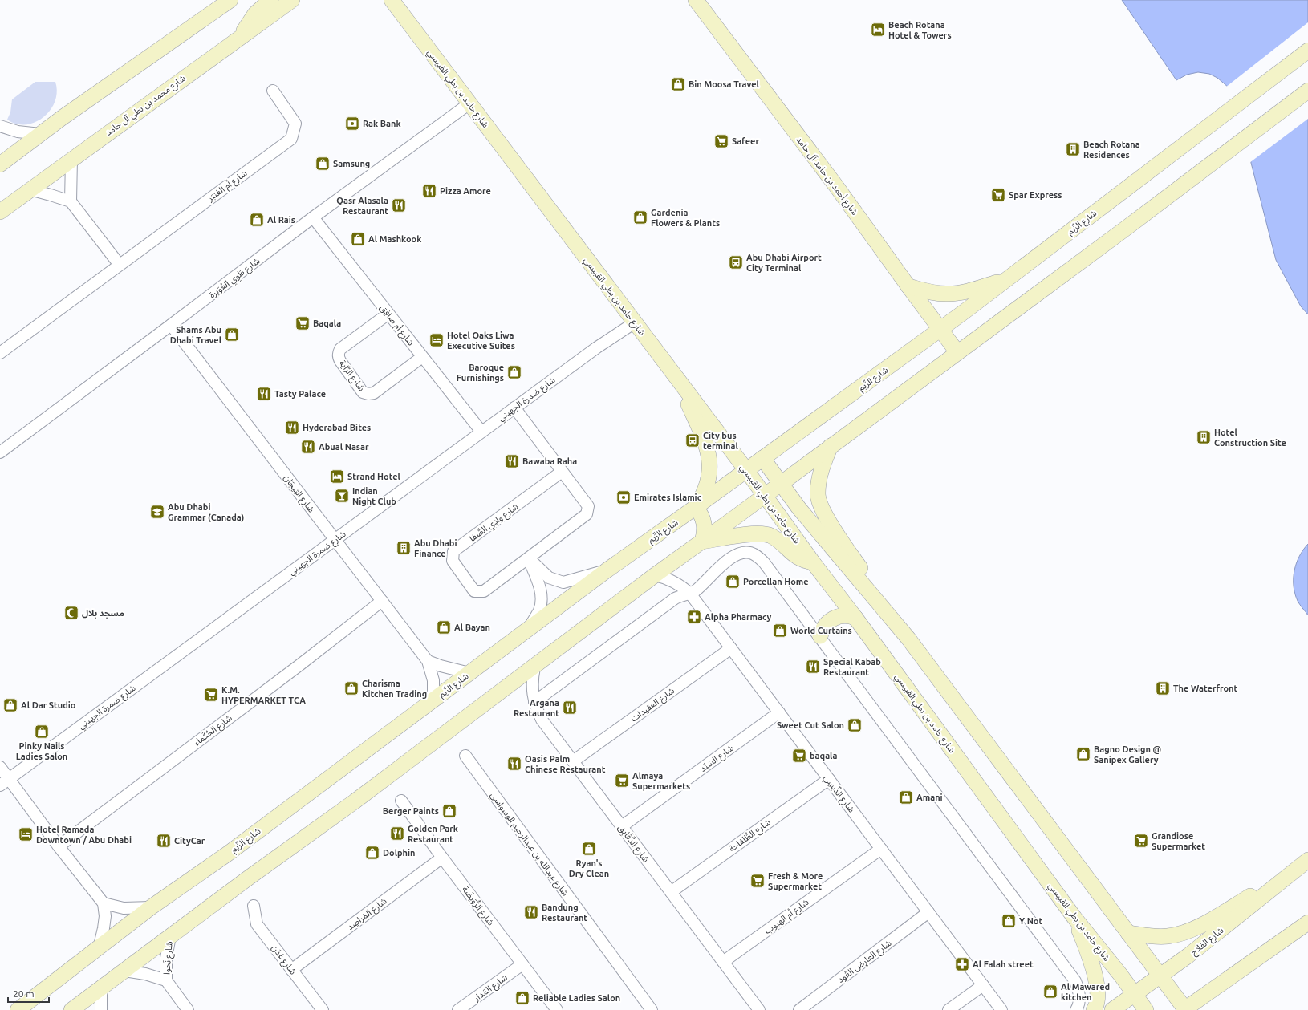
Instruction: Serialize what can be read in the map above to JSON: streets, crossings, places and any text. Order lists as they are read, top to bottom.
{
  "streets": {
    "main road": [
      "شارع حامد بن بطي القبيسي",
      "شارع محمد بن بطي آل حامد",
      "شارع أحمد بن حامد آل حامد",
      "شارع الرِّيم",
      "شارع الفلاح"
    ],
    "street": [
      "شارع أم العَنبَر",
      "شارع طَوِي العُوَيرة",
      "شارع أم صافِق",
      "شارع الرَّاية",
      "شارع ضمرة الجهيني",
      "شارع التِيجَان",
      "شارع وادِي الصَّفا",
      "شارع العقيدات",
      "شارع الحُكَماء",
      "شارع السَنَد",
      "شارع الدِّبسِي",
      "شارع الطِّلفاحة",
      "شارع الدَّقَايِق",
      "شارع عبدالله بن عبدالرحيم الوسواسي",
      "شارع الرُّوَيضَة",
      "شارع المَراصِد",
      "شارع أم الهبوب",
      "شارع نَحوا",
      "شارع عَدَن",
      "شارع العارِض العُود",
      "شارع المَدار"
    ]
  },
  "crossings": [
    ["شارع حامد بن بطي القبيسي", "شارع الرِّيم"],
    ["شارع حامد بن بطي القبيسي", "شارع طَوِي العُوَيرة"],
    ["شارع حامد بن بطي القبيسي", "شارع ضمرة الجهيني"],
    ["شارع حامد بن بطي القبيسي", "شارع الفلاح"],
    ["شارع أحمد بن حامد آل حامد", "شارع الرِّيم"],
    ["شارع الرِّيم", "شارع التِيجَان"],
    ["شارع طَوِي العُوَيرة", "شارع أم صافِق"],
    ["شارع طَوِي العُوَيرة", "شارع التِيجَان"],
    ["شارع أم صافِق", "شارع الرَّاية"],
    ["شارع أم صافِق", "شارع ضمرة الجهيني"],
    ["شارع ضمرة الجهيني", "شارع التِيجَان"],
    ["شارع ضمرة الجهيني", "شارع وادِي الصَّفا"],
    ["شارع التِيجَان", "شارع الحُكَماء"],
    ["شارع العقيدات", "شارع الدِّبسِي"],
    ["شارع العقيدات", "شارع الدَّقَايِق"],
    ["شارع السَنَد", "شارع الدِّبسِي"],
    ["شارع السَنَد", "شارع الدَّقَايِق"],
    ["شارع الدِّبسِي", "شارع الطِّلفاحة"],
    ["شارع الدِّبسِي", "شارع أم الهبوب"],
    ["شارع الدِّبسِي", "شارع العارِض العُود"],
    ["شارع الطِّلفاحة", "شارع الدَّقَايِق"],
    ["شارع الدَّقَايِق", "شارع أم الهبوب"],
    ["شارع الرُّوَيضَة", "شارع المَراصِد"],
    ["شارع الرُّوَيضَة", "شارع المَدار"],
    ["شارع المَراصِد", "شارع عَدَن"]
  ],
  "places": {
    "hotel": [
      "Beach Rotana Hotel & Towers",
      "Hotel Oaks Liwa Executive Suites",
      "Strand Hotel",
      "Hotel Ramada Downtown / Abu Dhabi"
    ],
    "shop": [
      "Bin Moosa Travel",
      "Samsung",
      "Gardenia Flowers & Plants",
      "Al Rais",
      "Al Mashkook",
      "Shams Abu Dhabi Travel",
      "Baroque Furnishings",
      "Porcellan Home",
      "Al Bayan",
      "World Curtains",
      "Charisma Kitchen Trading",
      "Al Dar Studio",
      "Sweet Cut Salon",
      "Pinky Nails Ladies Salon",
      "Bagno Design @ Sanipex Gallery",
      "Amani",
      "Berger Paints",
      "Ryan's Dry Clean",
      "Dolphin",
      "Y Not",
      "Al Mawared kitchen",
      "Reliable Ladies Salon"
    ],
    "bank": ["Rak Bank", "Emirates Islamic"],
    "supermarket": [
      "Safeer",
      "Spar Express",
      "Baqala",
      "K.M. HYPERMARKET TCA",
      "baqala",
      "Almaya Supermarkets",
      "Grandiose Supermarket",
      "Fresh & More Supermarket"
    ],
    "building": [
      "Beach Rotana Residences",
      "Hotel Construction Site",
      "Abu Dhabi Finance",
      "The Waterfront"
    ],
    "restaurant": [
      "Pizza Amore",
      "Qasr Alasala Restaurant",
      "Tasty Palace",
      "Hyderabad Bites",
      "Abual Nasar",
      "Bawaba Raha",
      "Special Kabab Restaurant",
      "Argana Restaurant",
      "Oasis Palm Chinese Restaurant",
      "Golden Park Restaurant",
      "CityCar",
      "Bandung Restaurant"
    ],
    "bus stop": ["Abu Dhabi Airport City Terminal", "City bus terminal"],
    "bar": ["Indian Night Club"],
    "school or university": ["Abu Dhabi Grammar (Canada)"],
    "mosque": ["مسجد بلال"],
    "pharmacy": ["Alpha Pharmacy", "Al Falah street"]
  },
  "scale_bar": "20 m"
}
